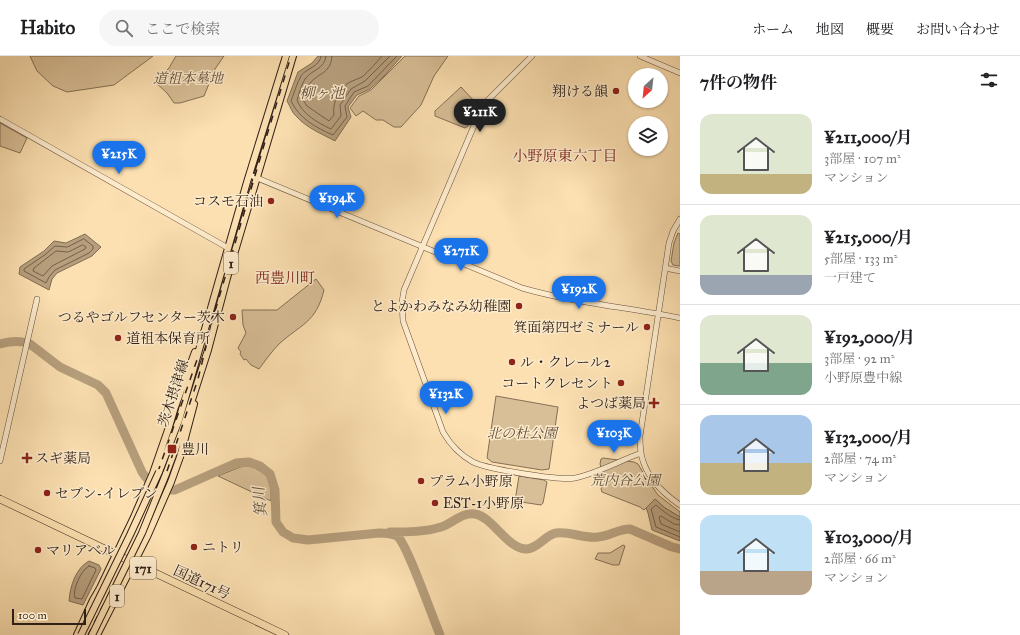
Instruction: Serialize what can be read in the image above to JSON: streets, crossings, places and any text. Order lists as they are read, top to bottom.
{
  "streets": {
    "highway": ["171", "国道171号"],
    "main road": ["1", "茨木摂津線"]
  },
  "crossings": [
    ["1", "茨木摂津線"],
    ["1", "国道171号"]
  ],
  "districts": ["小野原東六丁目", "西豊川町"],
  "water": ["柳ヶ池", "箕川"],
  "parks": ["道祖本墓地", "北の杜公園", "荒内谷公園"],
  "places": {
    "other": [
      "翔ける韻",
      "コスモ石油",
      "とよかわみなみ幼稚園",
      "つるやゴルフセンター茨木",
      "箕面第四ゼミナール",
      "道祖本保育所",
      "ル・クレール2",
      "コートクレセント",
      "プラム小野原",
      "セブン-イレブン",
      "EST-1小野原",
      "ニトリ",
      "マリアベル"
    ],
    "health": ["よつば薬局", "スギ薬局"],
    "transit": ["豊川"]
  },
  "scale_bar": "100 m",
  "north": "bottom left",
  "page": {
    "header": "Habito",
    "search": "ここで検索",
    "nav": [
      "ホーム",
      "地図",
      "概要",
      "お問い合わせ"
    ],
    "heading": "7件の物件",
    "price": [
      "¥211K",
      "¥215K",
      "¥194K",
      "¥271K",
      "¥192K",
      "¥132K",
      "¥103K"
    ],
    "list": [
      {
        "name": "¥211,000/月",
        "note": "3部屋 · 107 m² · マンション"
      },
      {
        "name": "¥215,000/月",
        "note": "5部屋 · 133 m² · 一戸建て"
      },
      {
        "name": "¥192,000/月",
        "note": "3部屋 · 92 m² · 小野原豊中線"
      },
      {
        "name": "¥132,000/月",
        "note": "2部屋 · 74 m² · マンション"
      },
      {
        "name": "¥103,000/月",
        "note": "2部屋 · 66 m² · マンション"
      }
    ],
    "scale": "100 m"
  }
}
